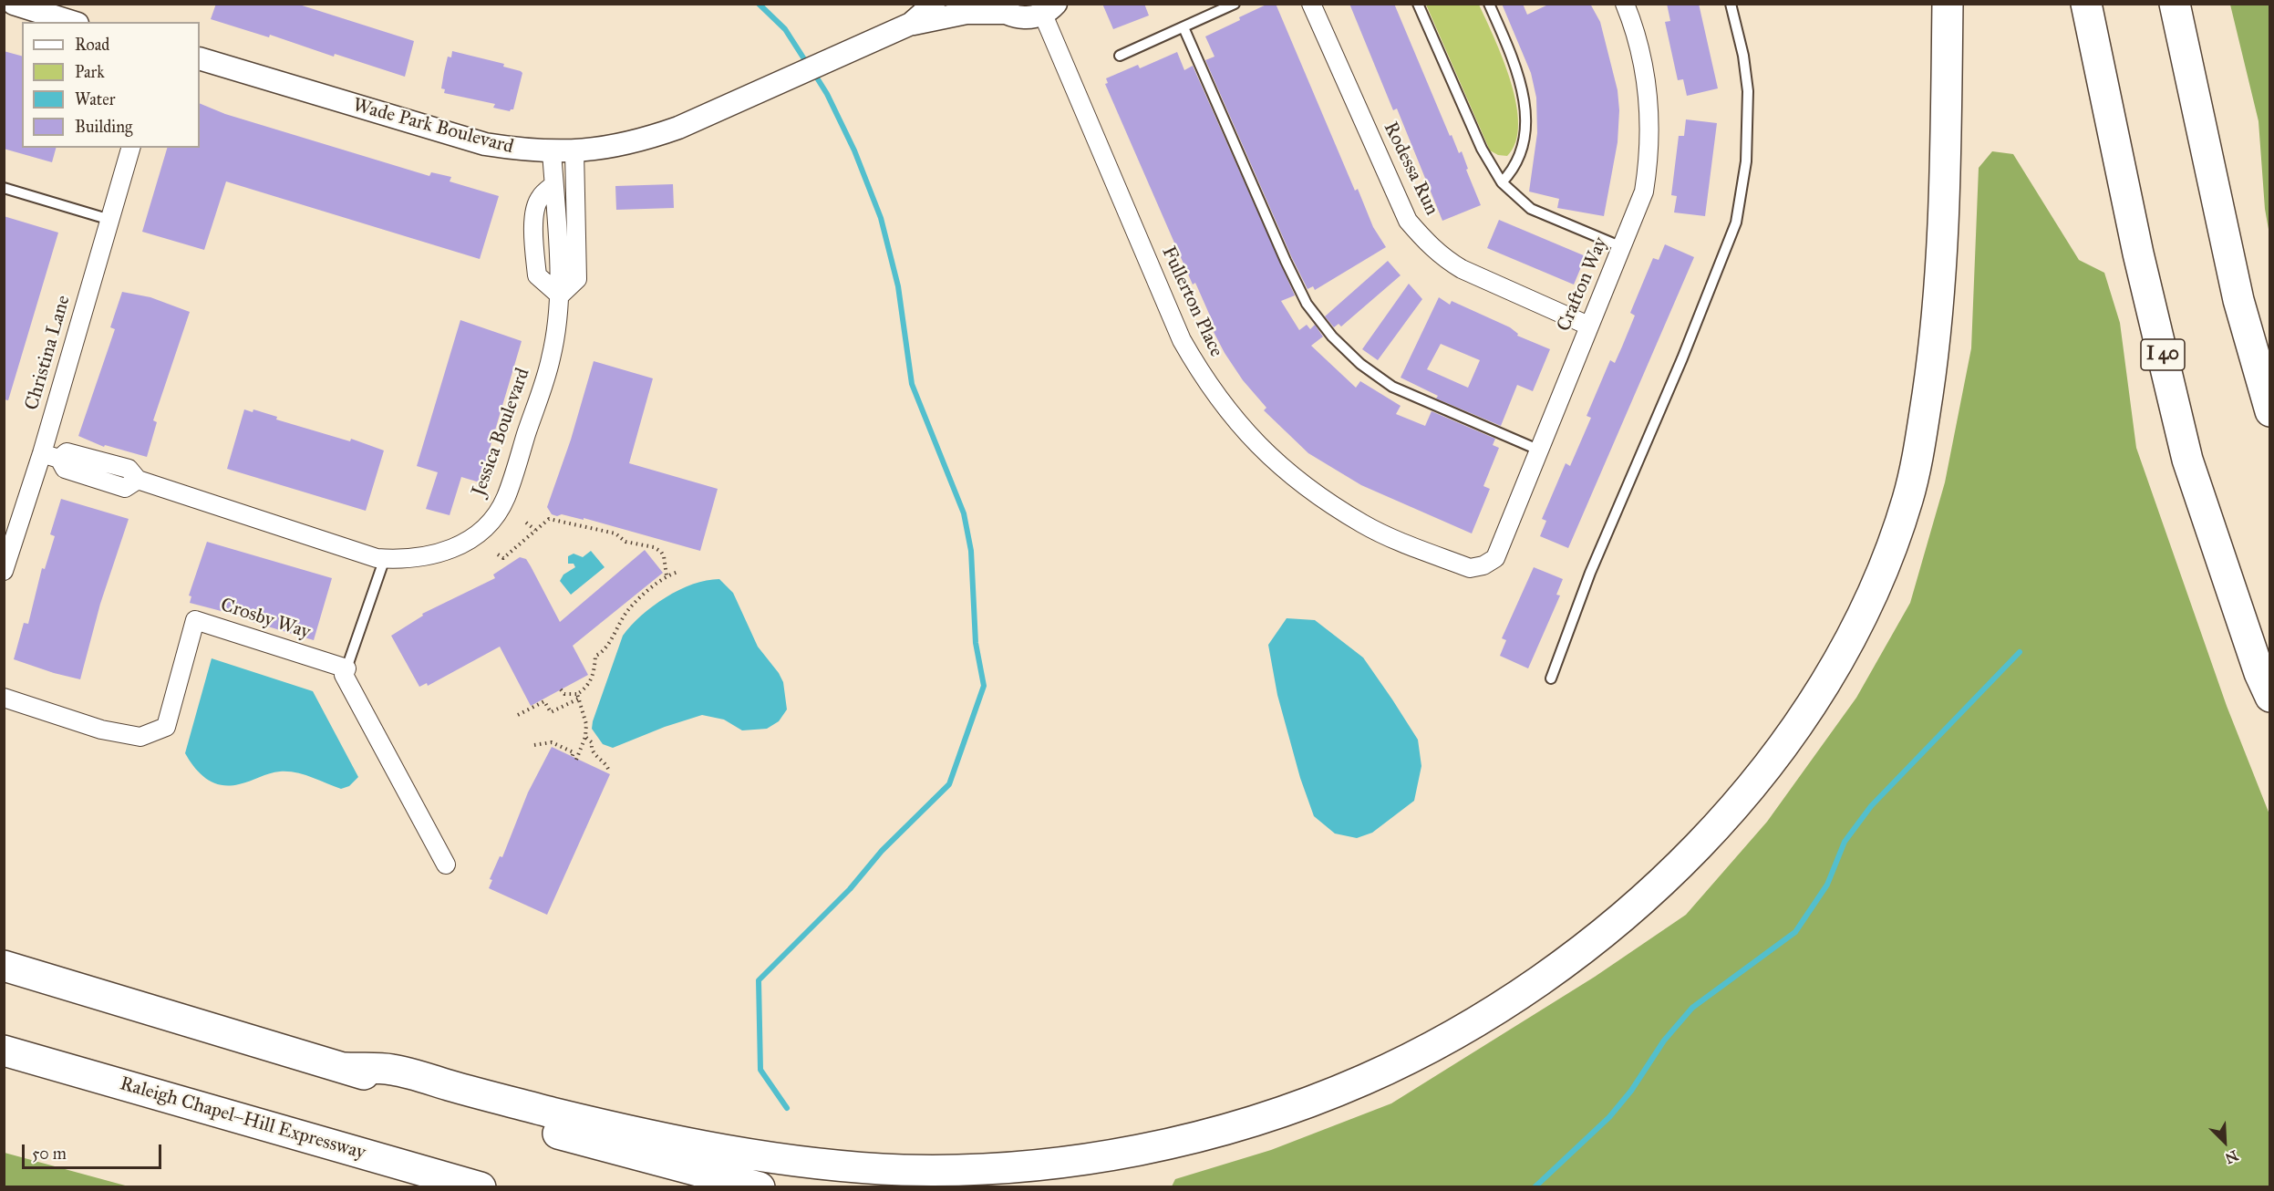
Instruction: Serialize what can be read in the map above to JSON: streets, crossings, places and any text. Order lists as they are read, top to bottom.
{
  "streets": {
    "highway": ["I 40", "Raleigh Chapel–Hill Expressway"],
    "street": [
      "Wade Park Boulevard",
      "Rodessa Run",
      "Crafton Way",
      "Fullerton Place",
      "Christina Lane",
      "Jessica Boulevard",
      "Crosby Way"
    ]
  },
  "crossings": [
    ["Wade Park Boulevard", "Fullerton Place"],
    ["Wade Park Boulevard", "Jessica Boulevard"],
    ["Rodessa Run", "Crafton Way"],
    ["Crafton Way", "Fullerton Place"],
    ["Christina Lane", "Jessica Boulevard"]
  ],
  "legend": [
    "Road",
    "Park",
    "Water",
    "Building"
  ],
  "scale_bar": "50 m",
  "north": "bottom right"
}
